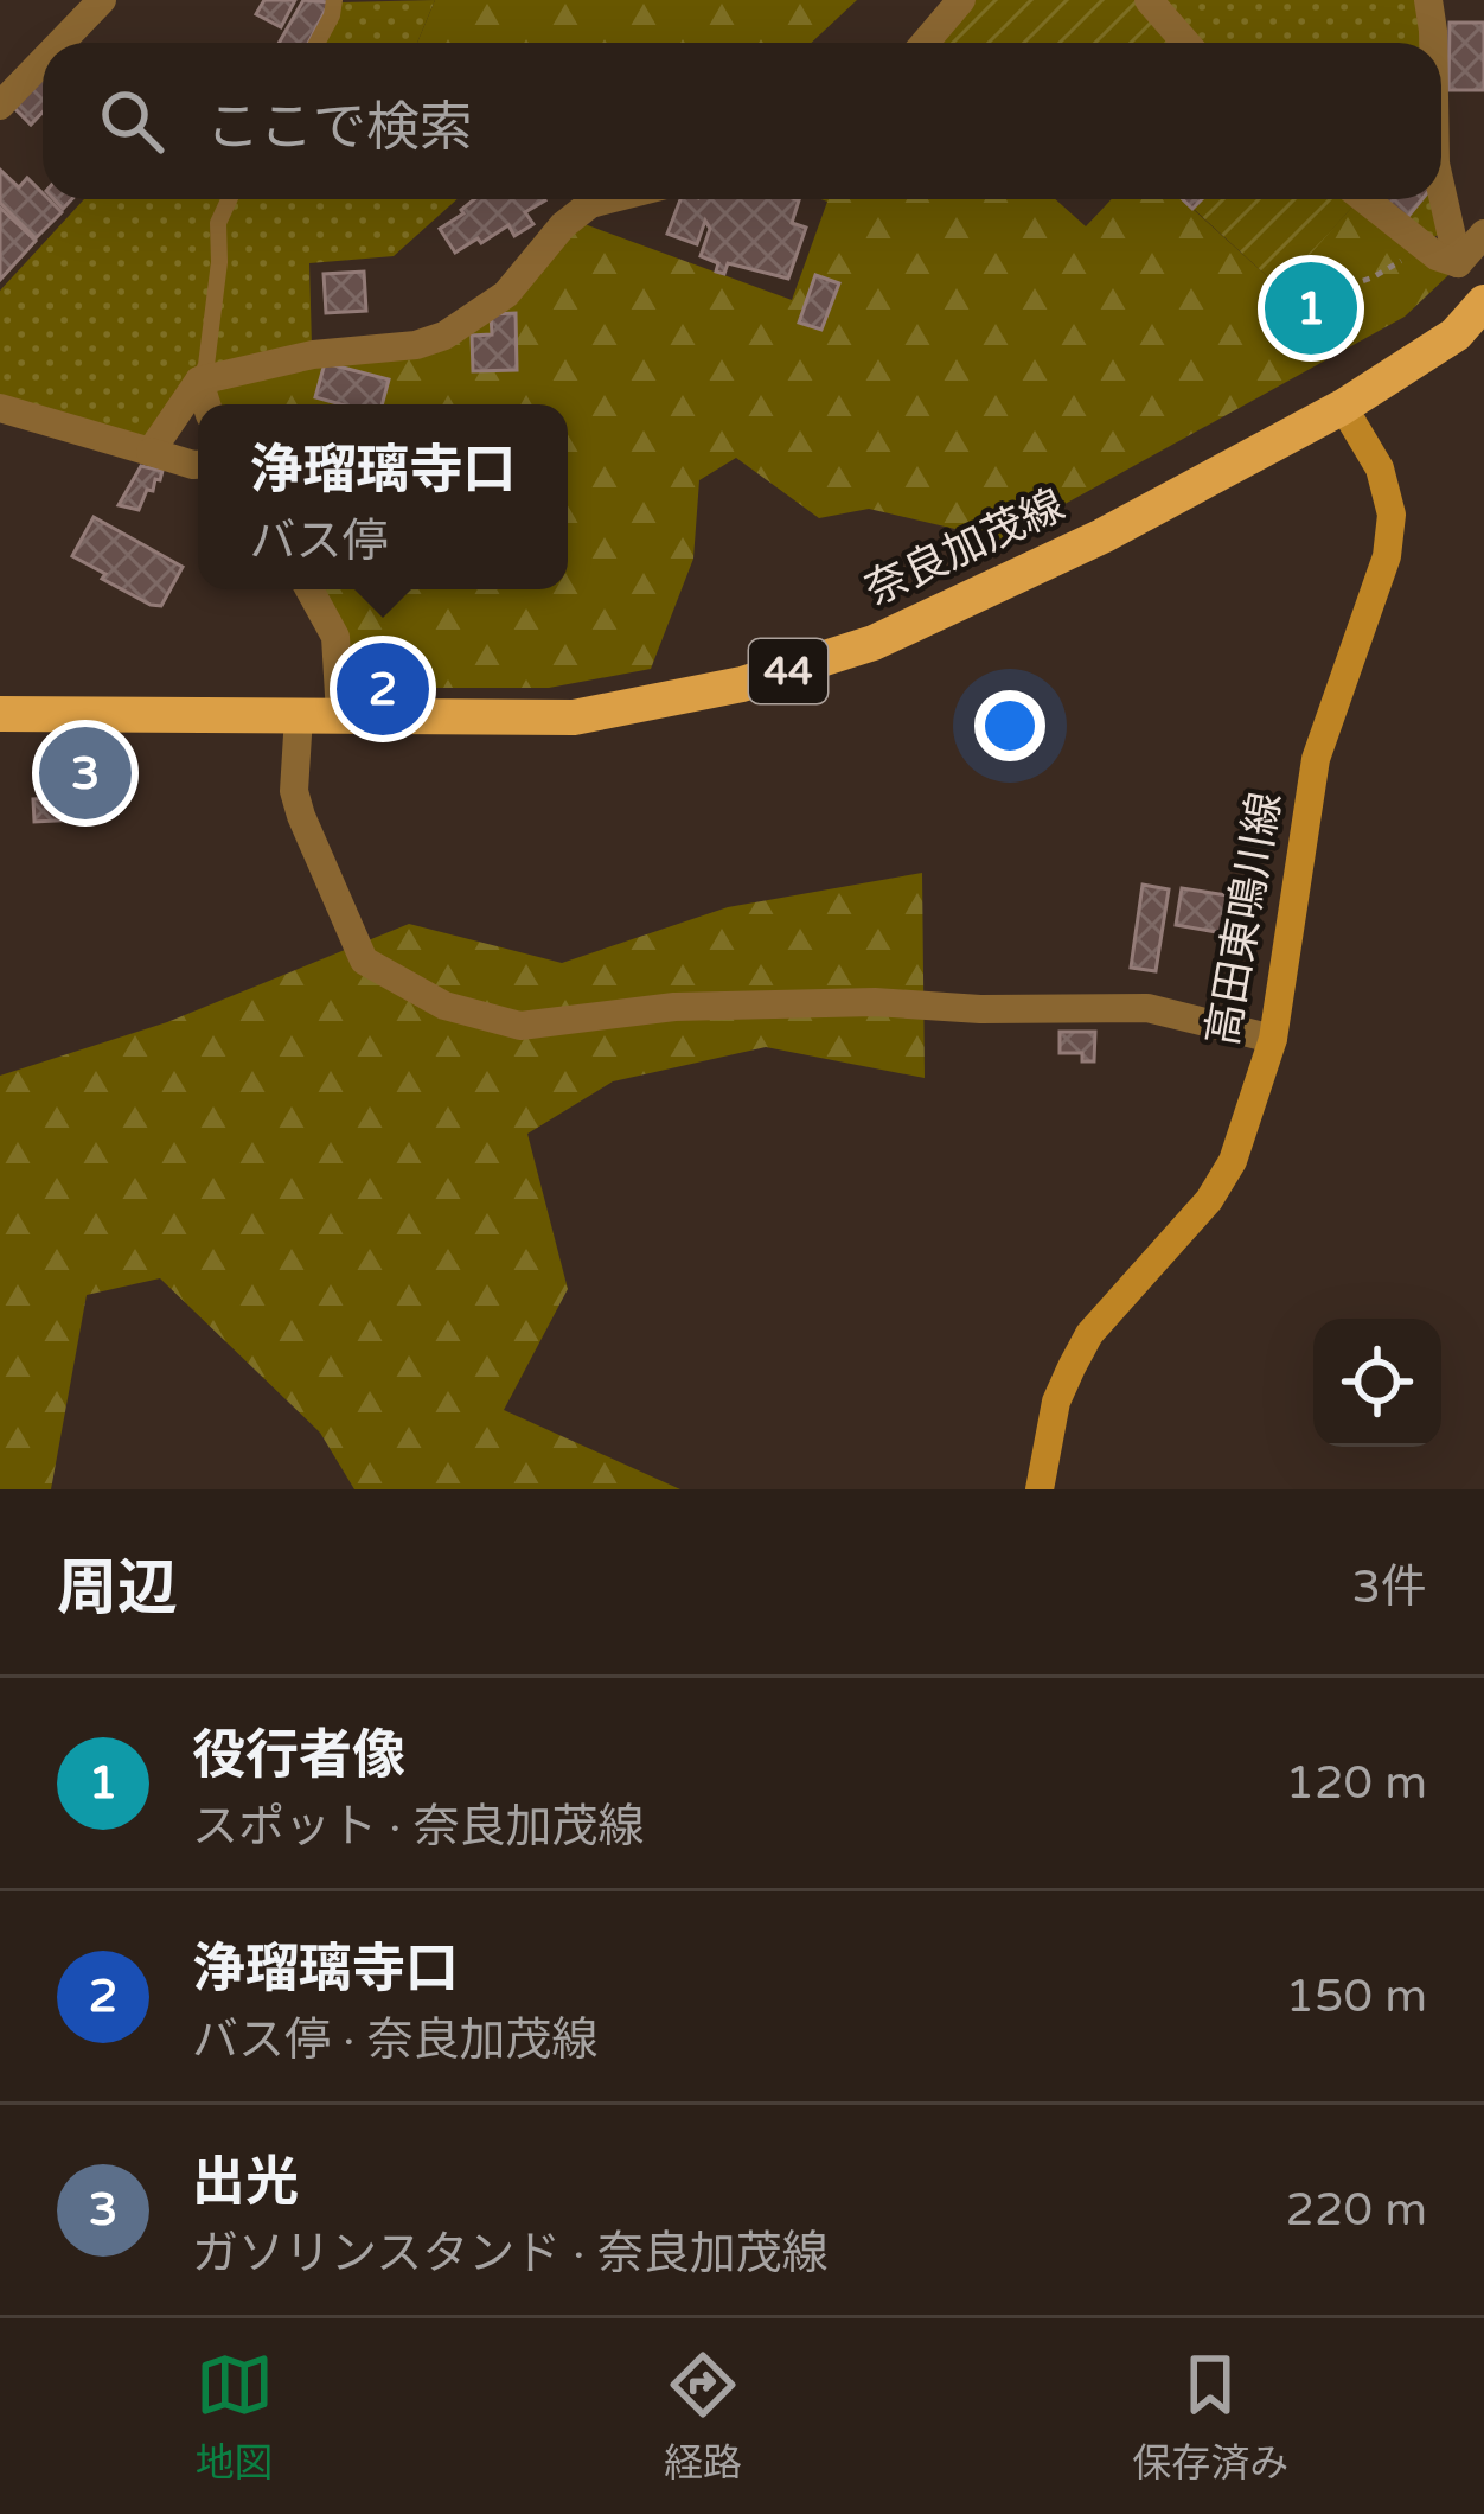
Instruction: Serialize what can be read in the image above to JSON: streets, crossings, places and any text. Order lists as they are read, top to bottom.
{
  "streets": {
    "main road": ["奈良加茂線", "44", "高田東鳴川線"]
  },
  "crossings": [
    ["奈良加茂線", "高田東鳴川線"]
  ],
  "page": {
    "search": "ここで検索",
    "pins": ["1", "2", "3"],
    "popup": ["浄瑠璃寺口", "バス停"],
    "heading": ["周辺", "3件"],
    "list": [
      {
        "mark": "1",
        "name": "役行者像",
        "note": "スポット · 奈良加茂線",
        "value": "120 m"
      },
      {
        "mark": "2",
        "name": "浄瑠璃寺口",
        "note": "バス停 · 奈良加茂線",
        "value": "150 m"
      },
      {
        "mark": "3",
        "name": "出光",
        "note": "ガソリンスタンド · 奈良加茂線",
        "value": "220 m"
      }
    ],
    "nav": ["地図", "経路", "保存済み"]
  }
}
